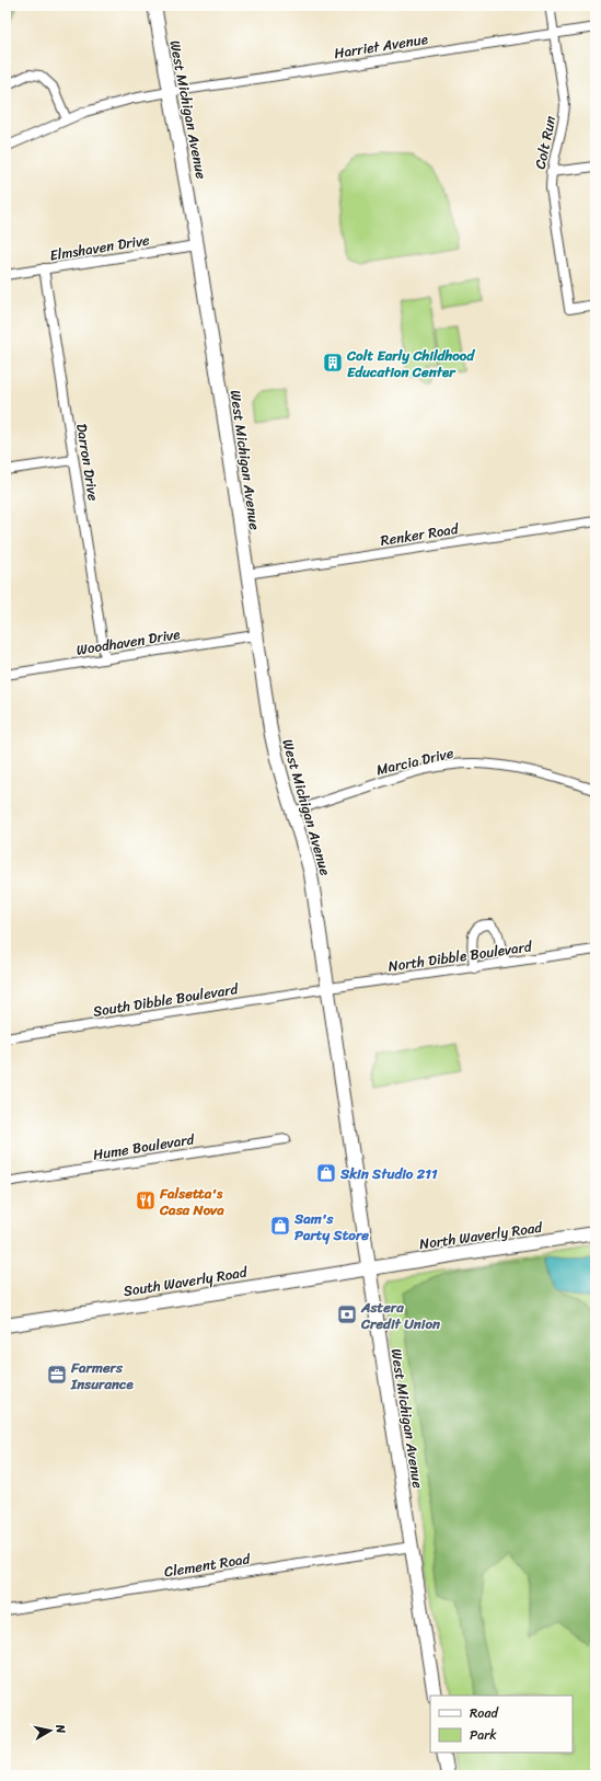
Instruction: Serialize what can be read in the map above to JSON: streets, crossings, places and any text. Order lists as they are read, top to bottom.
{
  "streets": {
    "street": [
      "Harriet Avenue",
      "West Michigan Avenue",
      "Colt Run",
      "Elmshaven Drive",
      "Darron Drive",
      "Renker Road",
      "Woodhaven Drive",
      "Marcia Drive",
      "North Dibble Boulevard",
      "South Dibble Boulevard",
      "Hume Boulevard",
      "North Waverly Road",
      "South Waverly Road",
      "Clement Road"
    ]
  },
  "crossings": [
    ["Harriet Avenue", "West Michigan Avenue"],
    ["Harriet Avenue", "Colt Run"],
    ["West Michigan Avenue", "Elmshaven Drive"],
    ["West Michigan Avenue", "Renker Road"],
    ["West Michigan Avenue", "Woodhaven Drive"],
    ["West Michigan Avenue", "Marcia Drive"],
    ["West Michigan Avenue", "North Dibble Boulevard"],
    ["West Michigan Avenue", "South Dibble Boulevard"],
    ["West Michigan Avenue", "North Waverly Road"],
    ["West Michigan Avenue", "South Waverly Road"],
    ["West Michigan Avenue", "Clement Road"],
    ["Elmshaven Drive", "Darron Drive"],
    ["Darron Drive", "Woodhaven Drive"],
    ["North Dibble Boulevard", "South Dibble Boulevard"],
    ["North Waverly Road", "South Waverly Road"]
  ],
  "places": {
    "building": ["Colt Early Childhood Education Center"],
    "shop": ["Skin Studio 211", "Sam's Party Store"],
    "restaurant": ["Falsetta's Casa Nova"],
    "bank": ["Astera Credit Union"],
    "office": ["Farmers Insurance"]
  },
  "legend": ["Road", "Park"],
  "north": "right"
}
